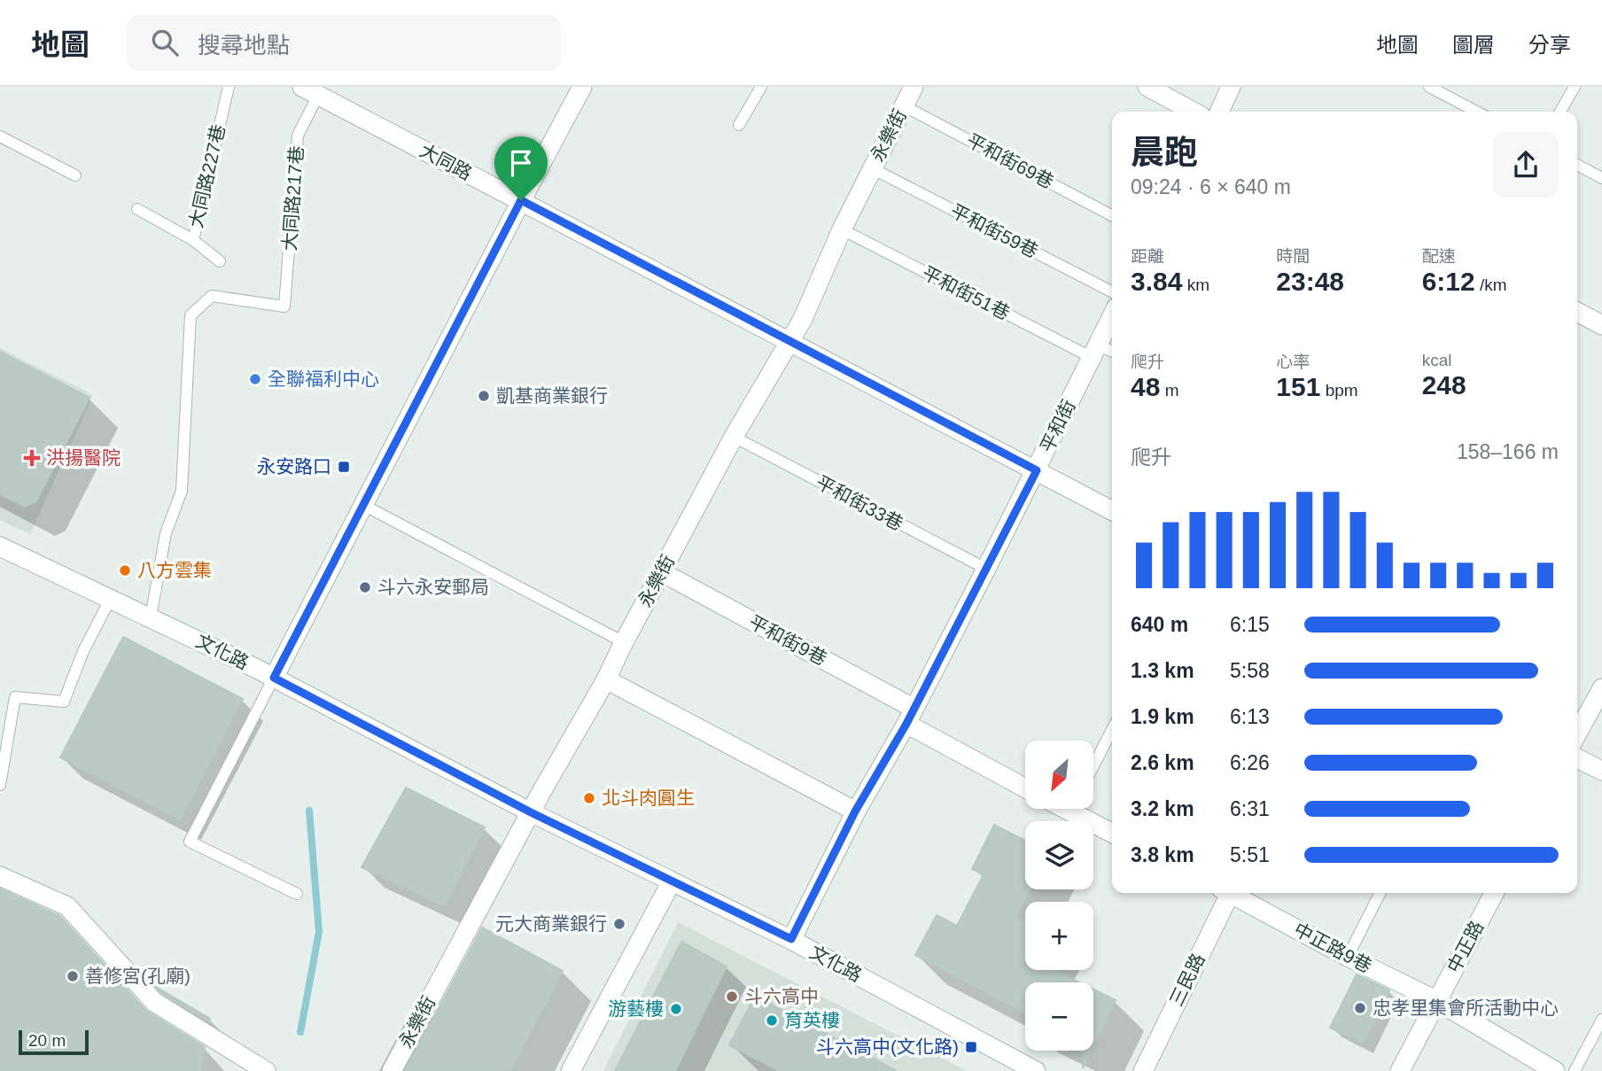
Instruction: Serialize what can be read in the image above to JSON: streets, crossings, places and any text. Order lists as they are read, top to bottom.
{
  "streets": {
    "street": [
      "永樂街",
      "大同路",
      "平和街",
      "平和街9巷",
      "文化路",
      "中正路",
      "中正路9巷",
      "三民路"
    ],
    "lane": [
      "平和街69巷",
      "大同路227巷",
      "大同路217巷",
      "平和街59巷",
      "平和街51巷",
      "平和街33巷"
    ]
  },
  "crossings": [
    ["永樂街", "平和街69巷"],
    ["永樂街", "大同路"],
    ["永樂街", "平和街59巷"],
    ["永樂街", "平和街51巷"],
    ["永樂街", "平和街33巷"],
    ["永樂街", "平和街9巷"],
    ["永樂街", "文化路"],
    ["大同路", "大同路217巷"],
    ["大同路", "平和街"],
    ["大同路217巷", "文化路"],
    ["平和街51巷", "平和街"],
    ["平和街", "平和街33巷"],
    ["平和街", "平和街9巷"],
    ["平和街", "文化路"],
    ["中正路", "中正路9巷"]
  ],
  "places": {
    "other": [
      "全聯福利中心",
      "凱基商業銀行",
      "八方雲集",
      "斗六永安郵局",
      "北斗肉圓生",
      "元大商業銀行",
      "善修宮(孔廟)",
      "斗六高中",
      "忠孝里集會所活動中心",
      "游藝樓",
      "育英樓"
    ],
    "health": ["洪揚醫院"],
    "transit": ["永安路口", "斗六高中(文化路)"]
  },
  "scale_bar": "20 m",
  "north": "bottom left",
  "page": {
    "header": "地圖",
    "search": "搜尋地點",
    "nav": ["地圖", "圖層", "分享"],
    "heading": ["晨跑", "09:24 · 6 × 640 m"],
    "stats": [
      ["距離", "3.84 km"],
      ["時間", "23:48"],
      ["配速", "6:12 /km"],
      ["爬升", "48 m"],
      ["心率", "151 bpm"],
      ["kcal", "248"]
    ],
    "chart": ["爬升", "158–166 m"],
    "list": [
      {
        "name": "640 m",
        "note": "6:15"
      },
      {
        "name": "1.3 km",
        "note": "5:58"
      },
      {
        "name": "1.9 km",
        "note": "6:13"
      },
      {
        "name": "2.6 km",
        "note": "6:26"
      },
      {
        "name": "3.2 km",
        "note": "6:31"
      },
      {
        "name": "3.8 km",
        "note": "5:51"
      }
    ],
    "map_buttons": ["+", "−"],
    "scale": "20 m"
  }
}
